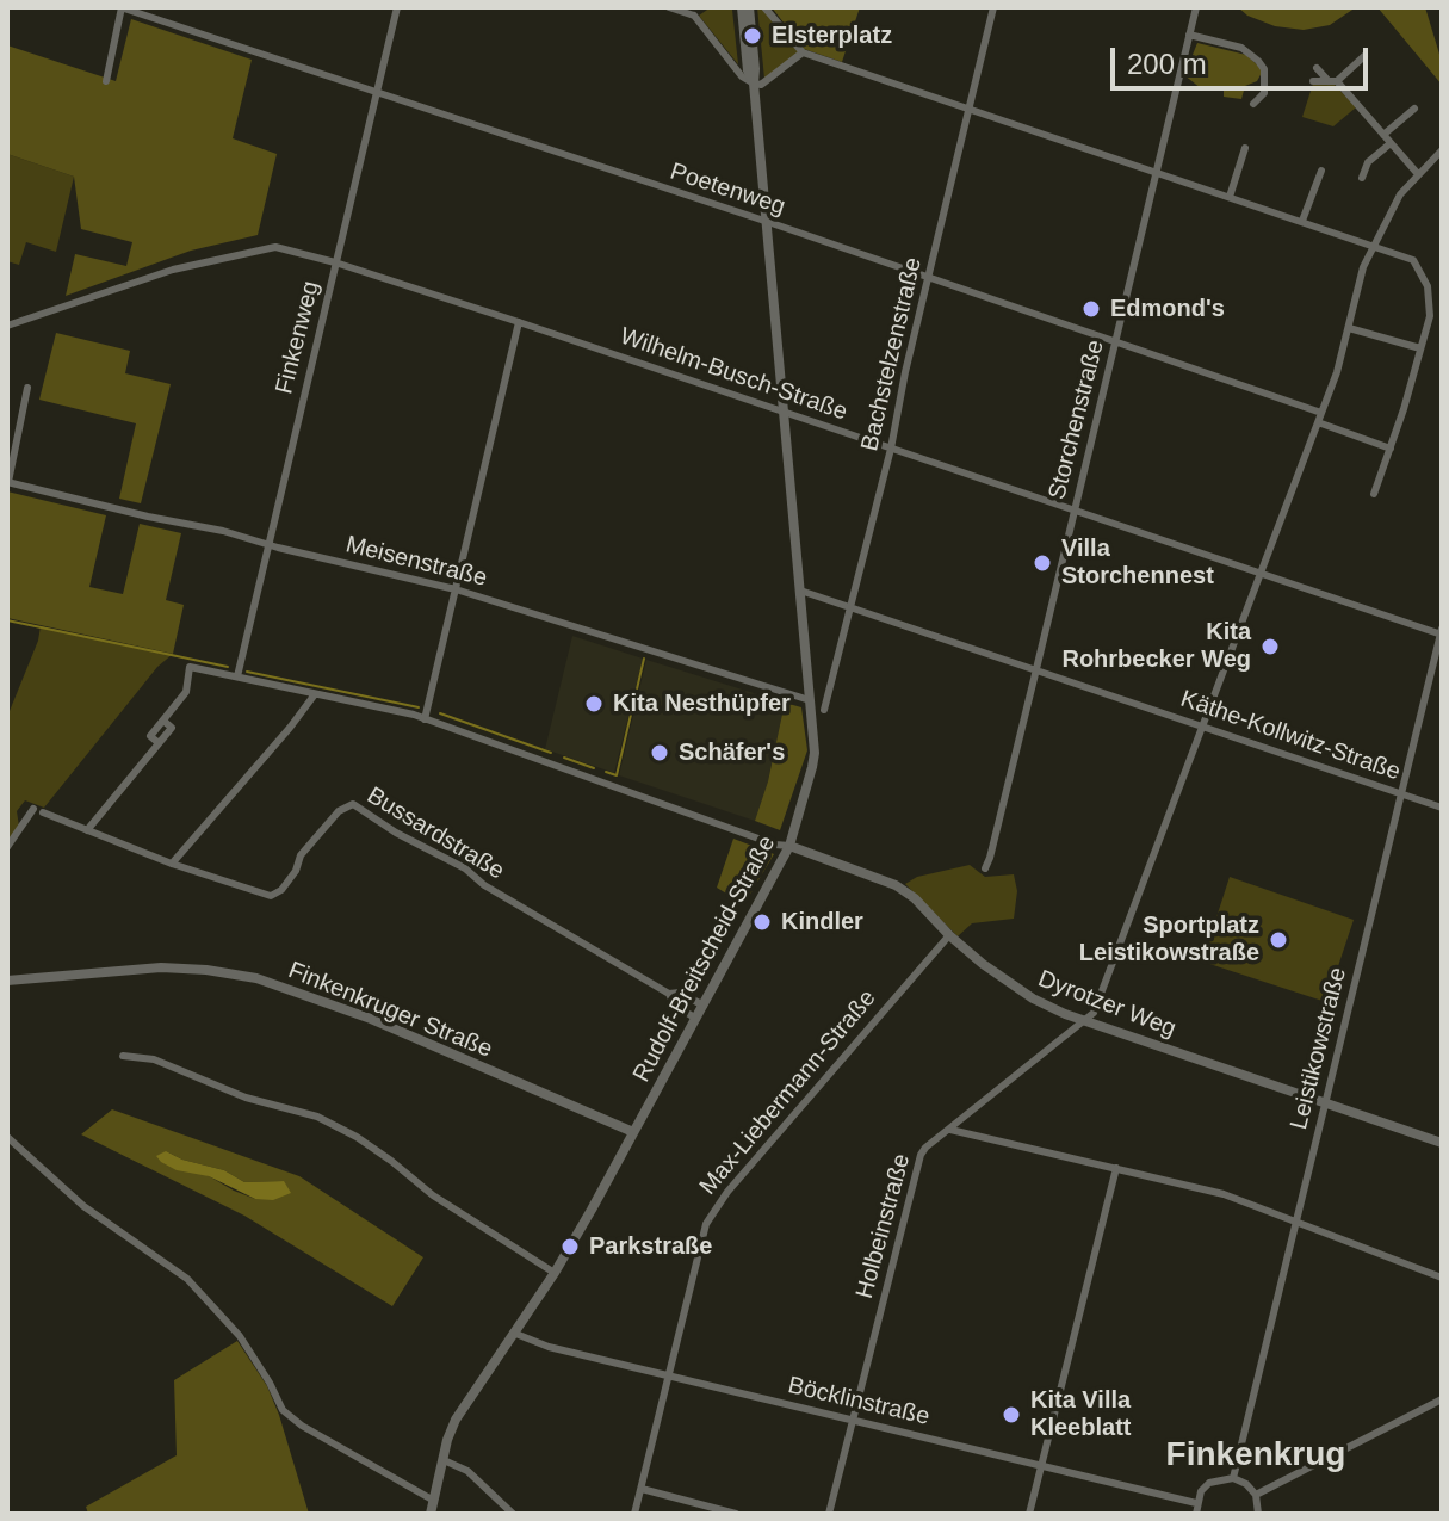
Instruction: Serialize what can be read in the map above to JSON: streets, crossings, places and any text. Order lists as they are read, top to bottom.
{
  "streets": {
    "street": [
      "Poetenweg",
      "Finkenweg",
      "Bachstelzenstraße",
      "Wilhelm-Busch-Straße",
      "Storchenstraße",
      "Meisenstraße",
      "Käthe-Kollwitz-Straße",
      "Bussardstraße",
      "Rudolf-Breitscheid-Straße",
      "Dyrotzer Weg",
      "Finkenkruger Straße",
      "Leistikowstraße",
      "Max-Liebermann-Straße",
      "Holbeinstraße",
      "Böcklinstraße"
    ]
  },
  "crossings": [
    ["Poetenweg", "Finkenweg"],
    ["Poetenweg", "Bachstelzenstraße"],
    ["Poetenweg", "Storchenstraße"],
    ["Poetenweg", "Rudolf-Breitscheid-Straße"],
    ["Finkenweg", "Wilhelm-Busch-Straße"],
    ["Finkenweg", "Meisenstraße"],
    ["Bachstelzenstraße", "Wilhelm-Busch-Straße"],
    ["Bachstelzenstraße", "Käthe-Kollwitz-Straße"],
    ["Wilhelm-Busch-Straße", "Storchenstraße"],
    ["Wilhelm-Busch-Straße", "Rudolf-Breitscheid-Straße"],
    ["Wilhelm-Busch-Straße", "Leistikowstraße"],
    ["Storchenstraße", "Käthe-Kollwitz-Straße"],
    ["Meisenstraße", "Rudolf-Breitscheid-Straße"],
    ["Käthe-Kollwitz-Straße", "Rudolf-Breitscheid-Straße"],
    ["Käthe-Kollwitz-Straße", "Leistikowstraße"],
    ["Bussardstraße", "Rudolf-Breitscheid-Straße"],
    ["Rudolf-Breitscheid-Straße", "Dyrotzer Weg"],
    ["Rudolf-Breitscheid-Straße", "Finkenkruger Straße"],
    ["Rudolf-Breitscheid-Straße", "Böcklinstraße"],
    ["Dyrotzer Weg", "Leistikowstraße"],
    ["Dyrotzer Weg", "Max-Liebermann-Straße"],
    ["Dyrotzer Weg", "Holbeinstraße"],
    ["Max-Liebermann-Straße", "Böcklinstraße"],
    ["Holbeinstraße", "Böcklinstraße"]
  ],
  "districts": ["Finkenkrug"],
  "places": [
    "Elsterplatz",
    "Edmond's",
    "Villa Storchennest",
    "Kita Rohrbecker Weg",
    "Kita Nesthüpfer",
    "Schäfer's",
    "Kindler",
    "Sportplatz Leistikowstraße",
    "Parkstraße",
    "Kita Villa Kleeblatt"
  ],
  "scale_bar": "200 m"
}
